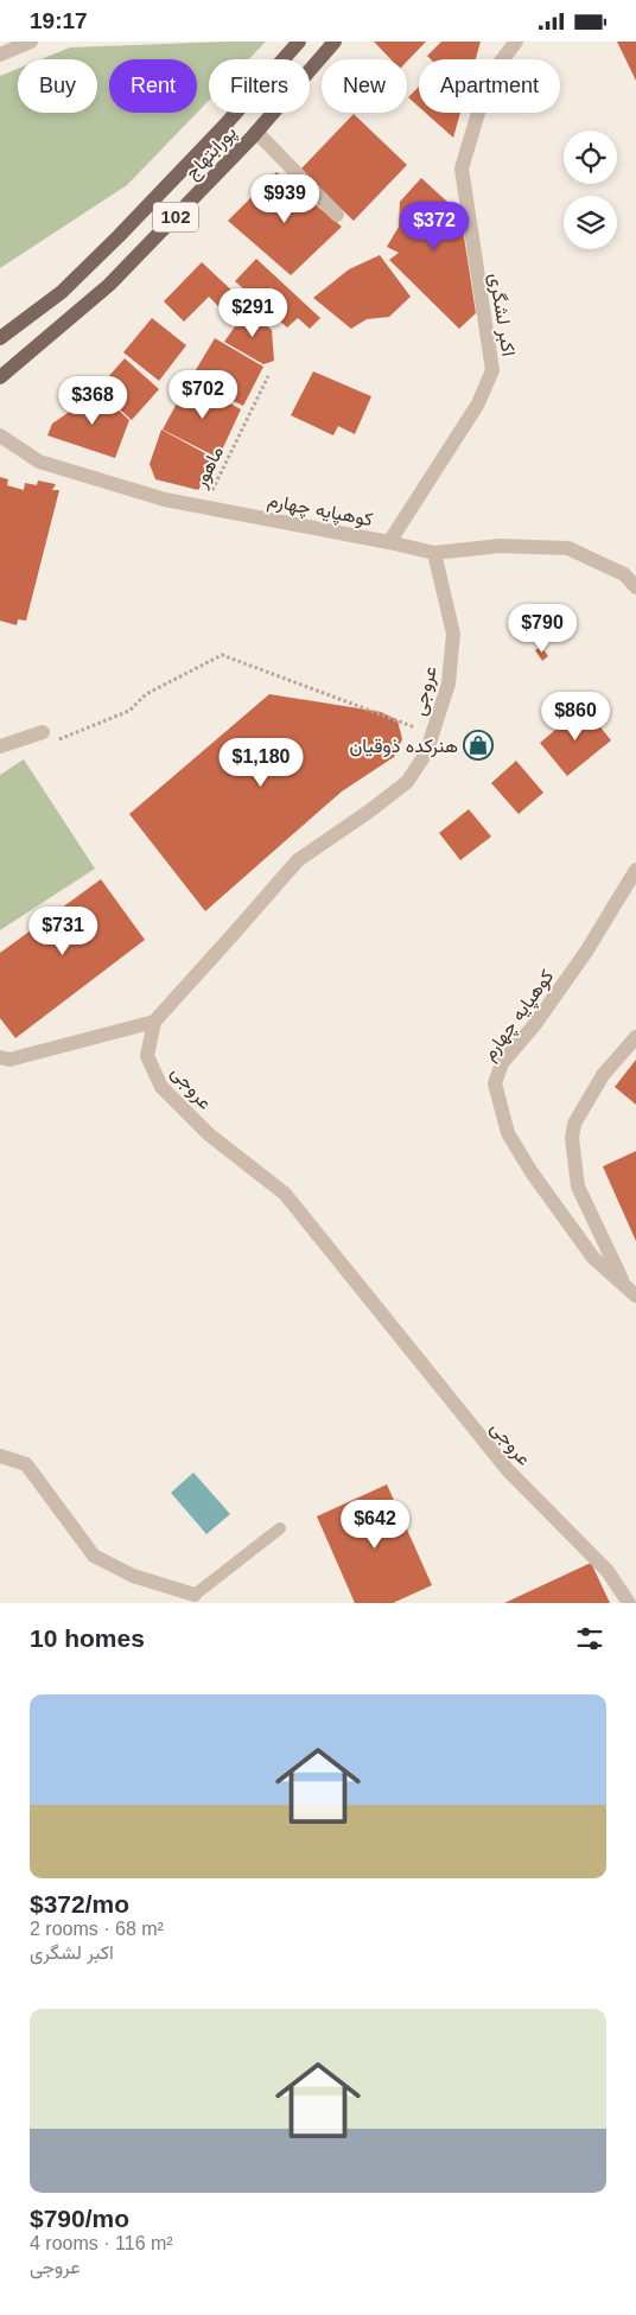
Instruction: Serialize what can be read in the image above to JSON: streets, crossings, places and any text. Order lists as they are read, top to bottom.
{
  "streets": {
    "main road": ["پورابتهاج", "102"],
    "street": ["اکبر لشگری", "کوهپایه چهارم", "عروجی"],
    "path": ["ماهور"]
  },
  "crossings": [
    ["اکبر لشگری", "کوهپایه چهارم"],
    ["ماهور", "کوهپایه چهارم"],
    ["کوهپایه چهارم", "عروجی"]
  ],
  "places": {
    "shop": ["هنرکده ذوقیان"]
  },
  "page": {
    "status": "19:17",
    "chip": [
      "Buy",
      "Rent",
      "Filters",
      "New",
      "Apartment"
    ],
    "price": [
      "$939",
      "$372",
      "$291",
      "$702",
      "$368",
      "$790",
      "$860",
      "$1,180",
      "$731",
      "$642"
    ],
    "heading": "10 homes",
    "list": [
      {
        "name": "$372/mo",
        "note": "2 rooms · 68 m² · اکبر لشگری"
      },
      {
        "name": "$790/mo",
        "note": "4 rooms · 116 m² · عروجی"
      }
    ]
  }
}
